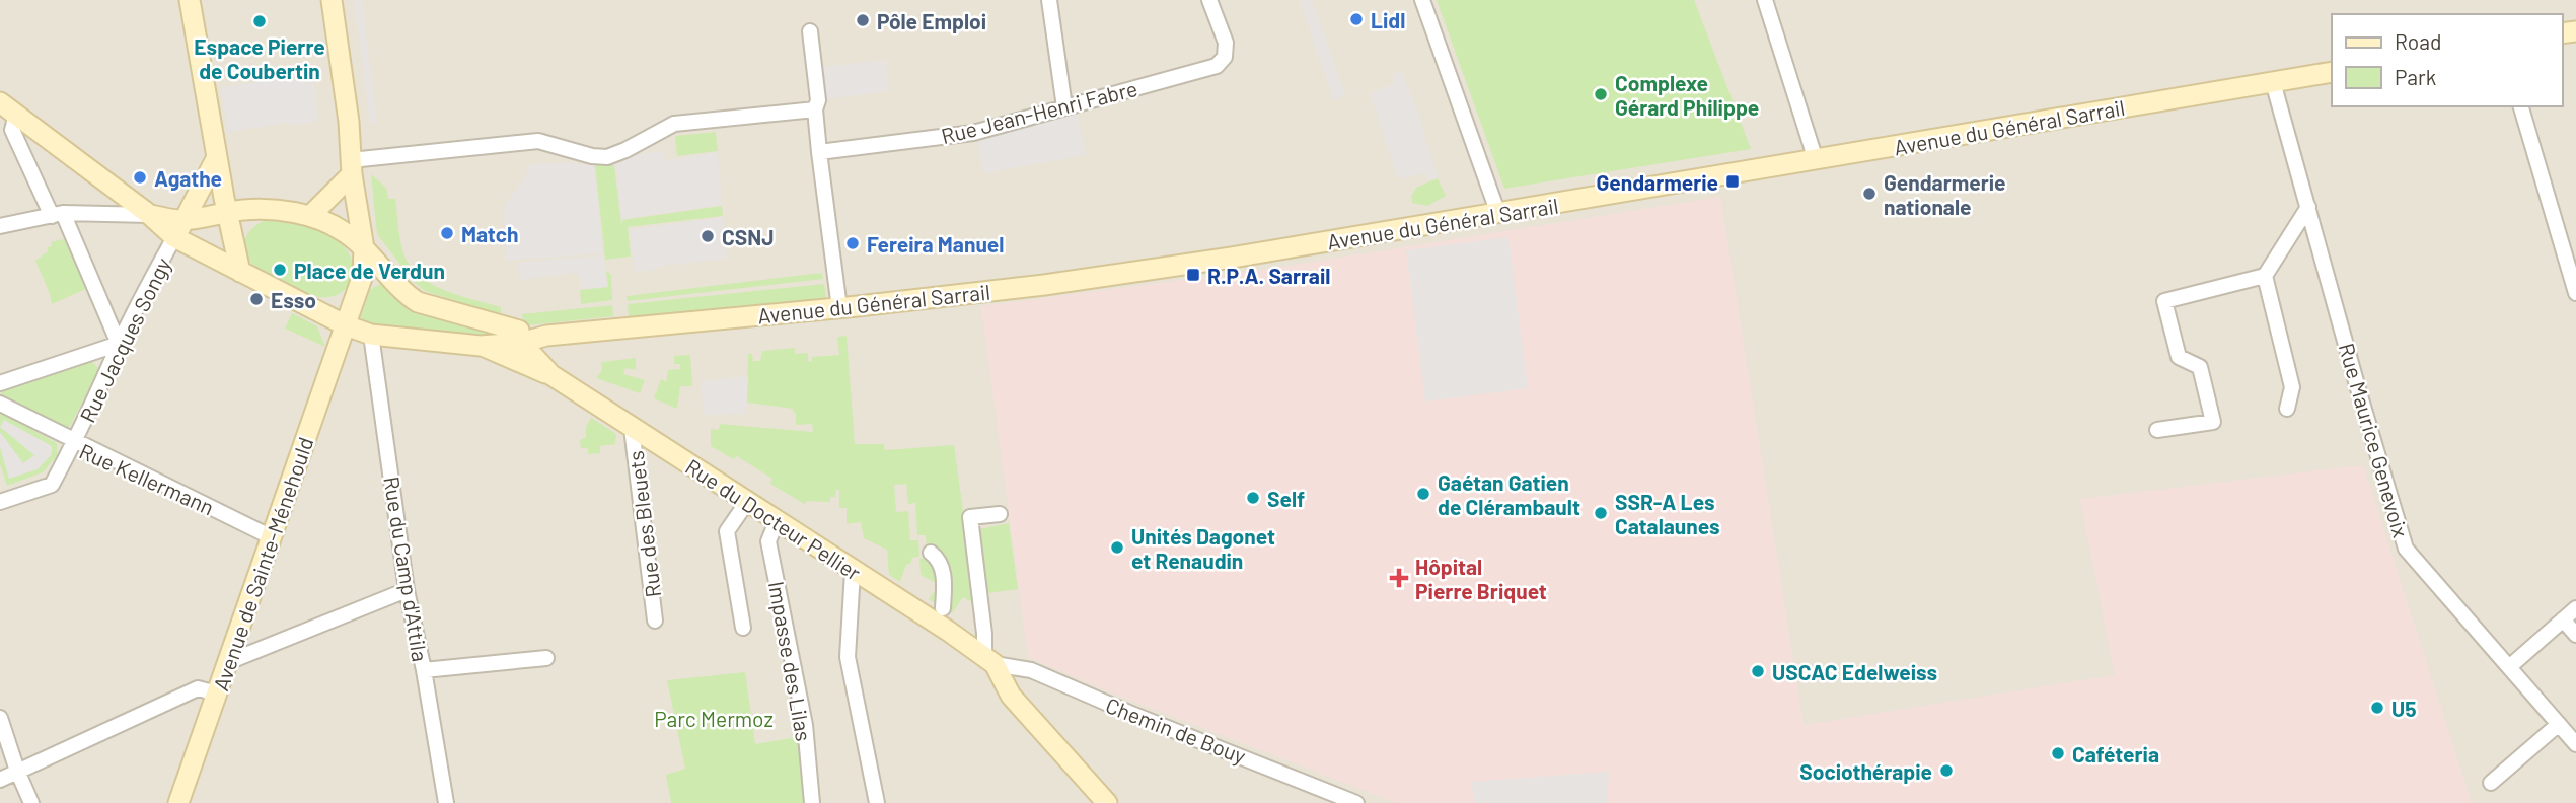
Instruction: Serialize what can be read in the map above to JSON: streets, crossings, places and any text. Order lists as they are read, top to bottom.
{
  "streets": {
    "main road": ["Avenue du Général Sarrail", "Rue du Docteur Pellier", "Avenue de Sainte-Ménehould"],
    "street": [
      "Rue Jean-Henri Fabre",
      "Rue Jacques Songy",
      "Rue Maurice Genevoix",
      "Rue Kellermann",
      "Rue des Bleuets",
      "Rue du Camp d'Attila",
      "Impasse des Lilas",
      "Chemin de Bouy"
    ]
  },
  "crossings": [
    ["Avenue du Général Sarrail", "Rue Maurice Genevoix"],
    ["Avenue du Général Sarrail", "Rue du Docteur Pellier"],
    ["Rue Jacques Songy", "Rue Kellermann"],
    ["Rue Kellermann", "Avenue de Sainte-Ménehould"],
    ["Rue du Docteur Pellier", "Rue des Bleuets"],
    ["Rue du Docteur Pellier", "Impasse des Lilas"],
    ["Rue du Docteur Pellier", "Chemin de Bouy"]
  ],
  "parks": ["Parc Mermoz"],
  "places": {
    "other": [
      "Lidl",
      "Pôle Emploi",
      "Espace Pierre de Coubertin",
      "Complexe Gérard Philippe",
      "Agathe",
      "Gendarmerie nationale",
      "Match",
      "CSNJ",
      "Fereira Manuel",
      "Place de Verdun",
      "Esso",
      "Gaétan Gatien de Clérambault",
      "Self",
      "SSR-A Les Catalaunes",
      "Unités Dagonet et Renaudin",
      "USCAC Edelweiss",
      "U5",
      "Caféteria",
      "Sociothérapie"
    ],
    "transit": ["Gendarmerie", "R.P.A. Sarrail"],
    "health": ["Hôpital Pierre Briquet"]
  },
  "legend": ["Road", "Park"]
}
